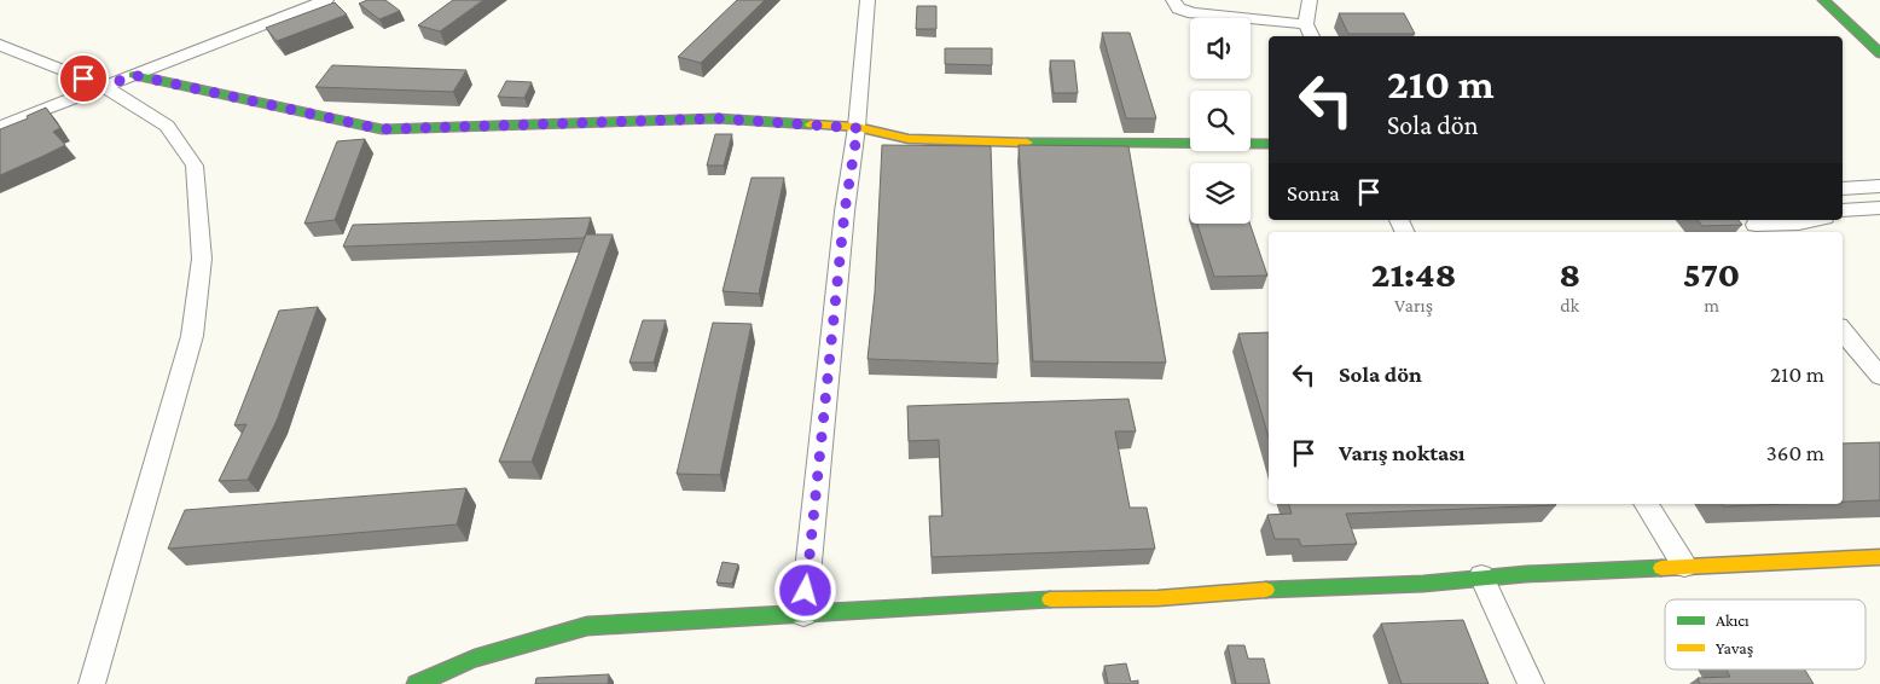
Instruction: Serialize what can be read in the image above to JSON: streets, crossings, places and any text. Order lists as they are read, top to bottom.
{
  "legend": ["Akıcı", "Yavaş"],
  "page": {
    "turn": ["210 m", "Sola dön"],
    "then": "Sonra",
    "eta": [
      "21:48",
      "Varış",
      "8",
      "dk",
      "570",
      "m"
    ],
    "list": [
      {
        "name": "Sola dön",
        "value": "210 m"
      },
      {
        "name": "Varış noktası",
        "value": "360 m"
      }
    ]
  }
}
